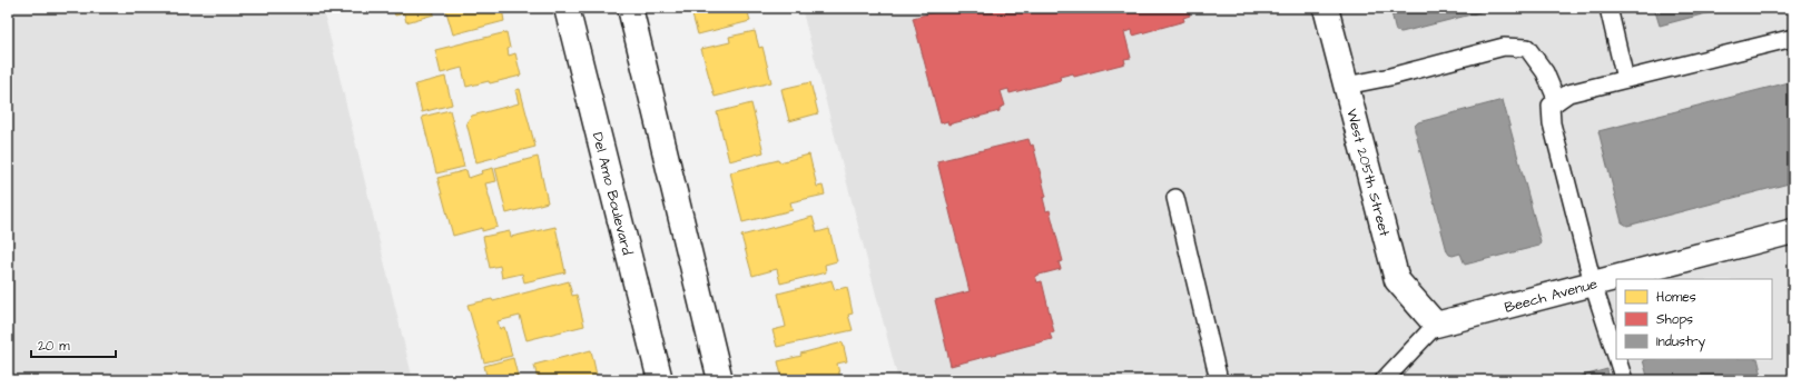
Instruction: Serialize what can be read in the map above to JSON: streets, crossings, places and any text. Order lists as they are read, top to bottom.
{
  "streets": {
    "main road": ["West 205th Street", "Del Amo Boulevard", "Beech Avenue"]
  },
  "crossings": [
    ["West 205th Street", "Beech Avenue"]
  ],
  "legend": ["Homes", "Shops", "Industry"],
  "scale_bar": "20 m"
}
